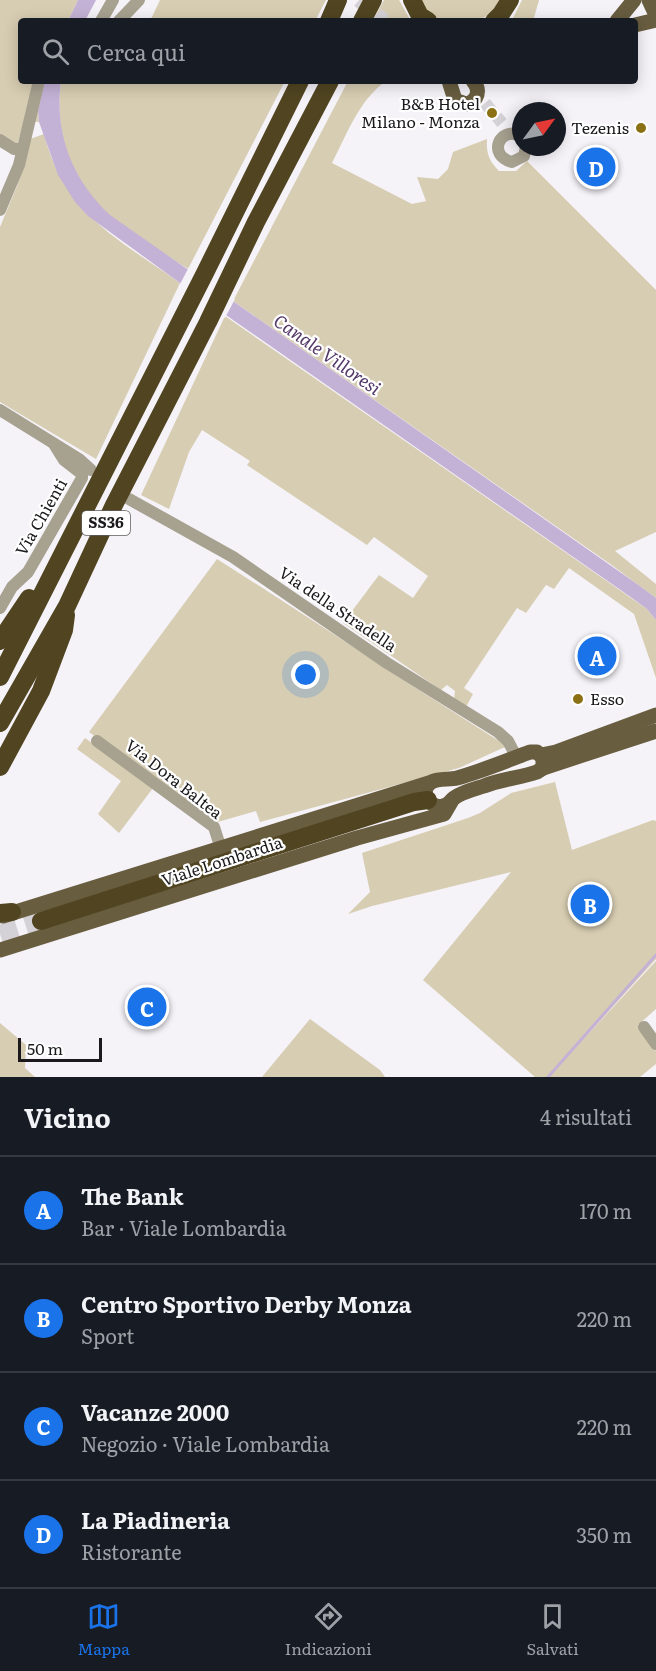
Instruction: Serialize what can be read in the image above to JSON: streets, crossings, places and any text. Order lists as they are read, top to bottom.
{
  "streets": {
    "highway": ["SS36"],
    "main road": ["Viale Lombardia"],
    "street": ["Via Chienti", "Via della Stradella", "Via Dora Baltea"]
  },
  "crossings": [
    ["Via della Stradella", "Viale Lombardia"],
    ["Via Dora Baltea", "Viale Lombardia"]
  ],
  "water": ["Canale Villoresi"],
  "places": ["B&B Hotel Milano - Monza", "Tezenis", "Esso"],
  "scale_bar": "50 m",
  "north": "top right",
  "page": {
    "search": "Cerca qui",
    "pins": [
      "D",
      "A",
      "B",
      "C"
    ],
    "scale": "50 m",
    "heading": ["Vicino", "4 risultati"],
    "list": [
      {
        "mark": "A",
        "name": "The Bank",
        "note": "Bar · Viale Lombardia",
        "value": "170 m"
      },
      {
        "mark": "B",
        "name": "Centro Sportivo Derby Monza",
        "note": "Sport",
        "value": "220 m"
      },
      {
        "mark": "C",
        "name": "Vacanze 2000",
        "note": "Negozio · Viale Lombardia",
        "value": "220 m"
      },
      {
        "mark": "D",
        "name": "La Piadineria",
        "note": "Ristorante",
        "value": "350 m"
      }
    ],
    "nav": ["Mappa", "Indicazioni", "Salvati"]
  }
}
